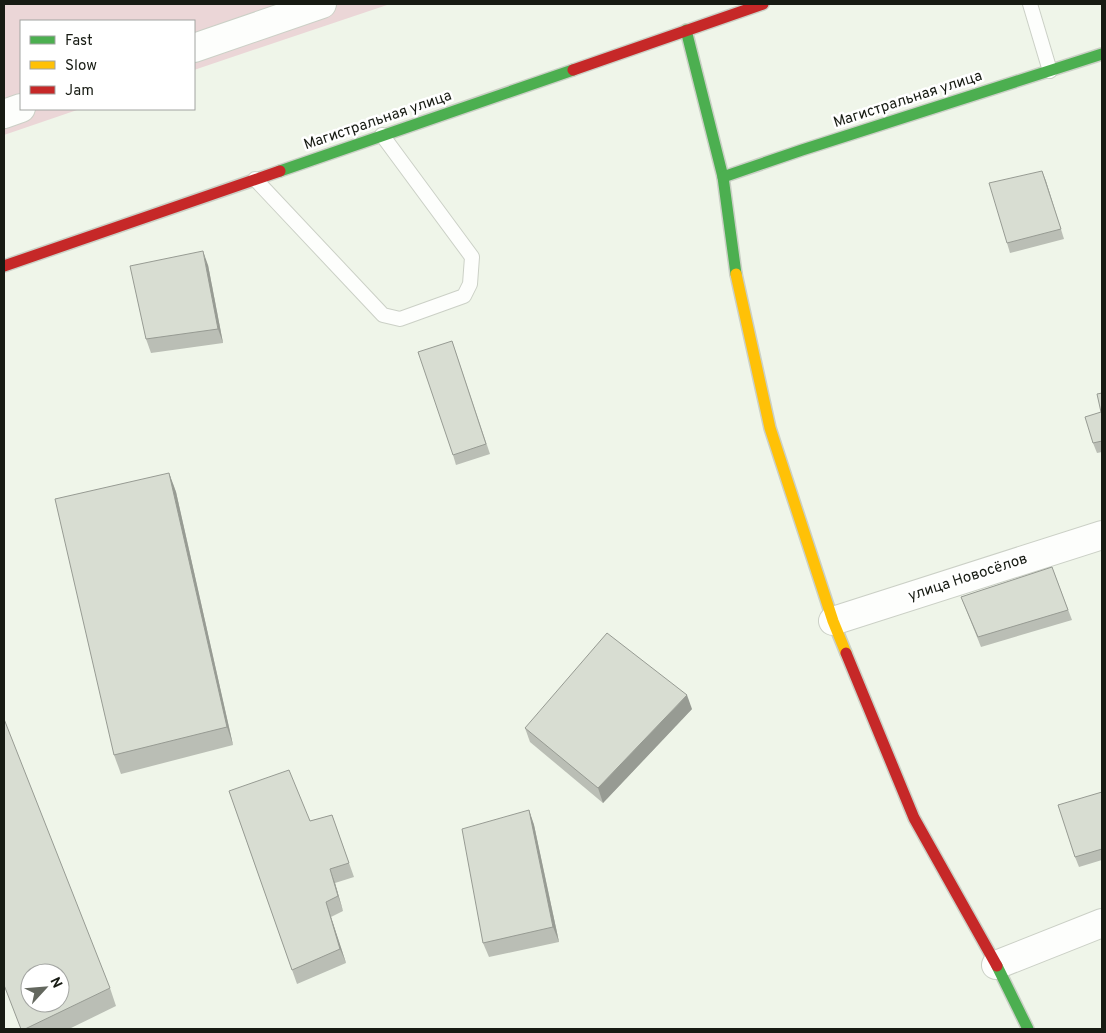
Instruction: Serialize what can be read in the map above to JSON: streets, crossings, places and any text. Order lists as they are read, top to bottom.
{
  "streets": {
    "street": ["Магистральная улица", "улица Новосёлов"]
  },
  "legend": ["Fast", "Slow", "Jam"],
  "north": "top right"
}
